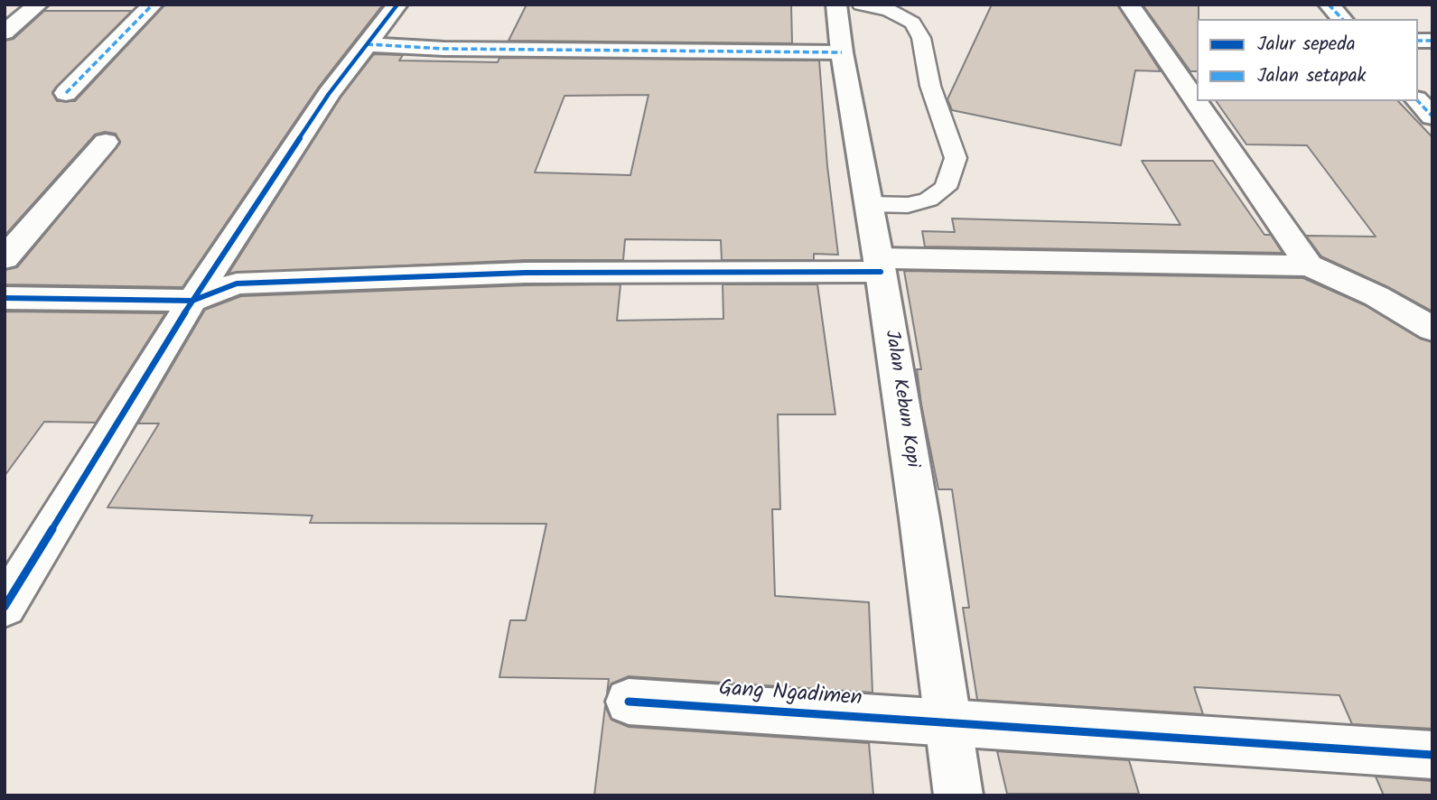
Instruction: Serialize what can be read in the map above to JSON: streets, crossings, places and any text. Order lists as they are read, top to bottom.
{
  "streets": {
    "street": ["Jalan Kebun Kopi", "Gang Ngadimen"]
  },
  "crossings": [
    ["Jalan Kebun Kopi", "Gang Ngadimen"]
  ],
  "legend": ["Jalur sepeda", "Jalan setapak"]
}
